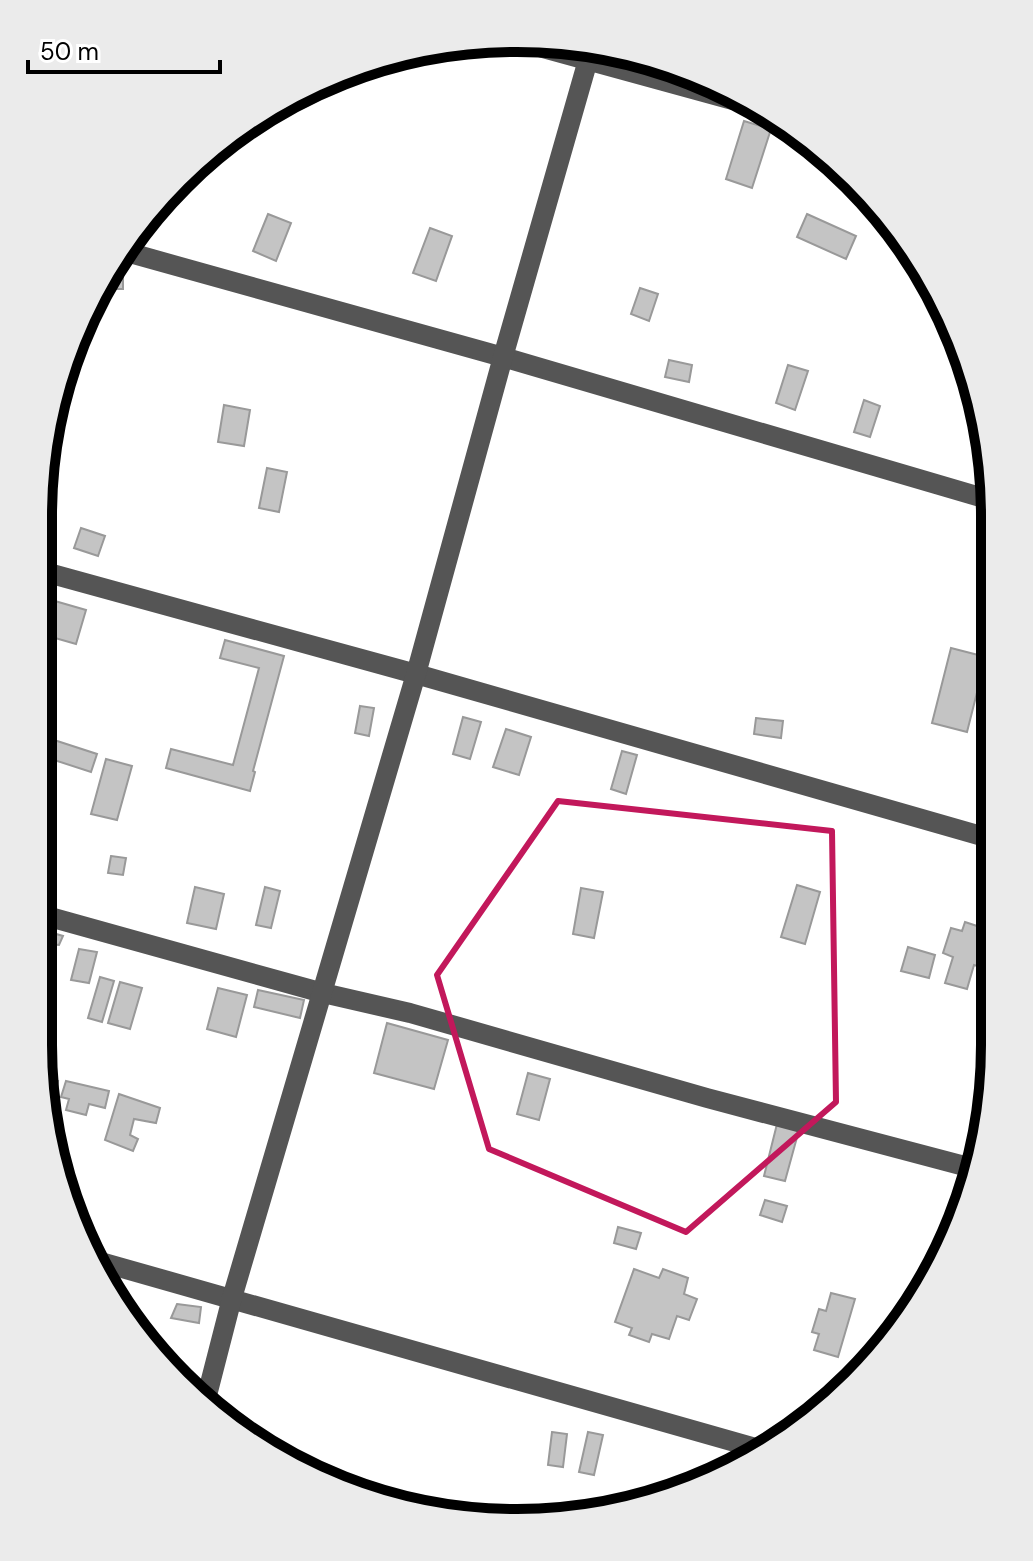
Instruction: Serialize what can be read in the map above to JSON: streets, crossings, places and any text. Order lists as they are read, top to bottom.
{
  "scale_bar": "50 m"
}
